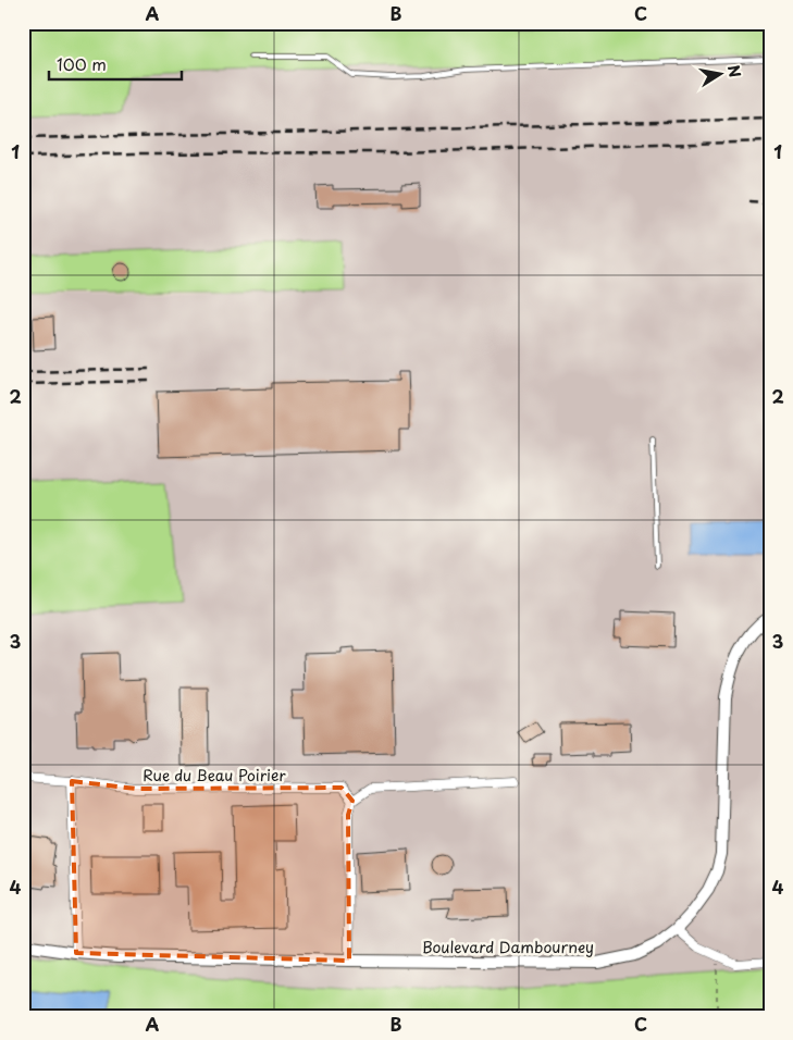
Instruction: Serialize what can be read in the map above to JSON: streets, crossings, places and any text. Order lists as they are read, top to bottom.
{
  "streets": {
    "street": ["Rue du Beau Poirier", "Boulevard Dambourney"]
  },
  "scale_bar": "100 m",
  "north": "right",
  "grid": {
    "columns": ["A", "B", "C"],
    "rows": [
      "1",
      "2",
      "3",
      "4"
    ]
  }
}
